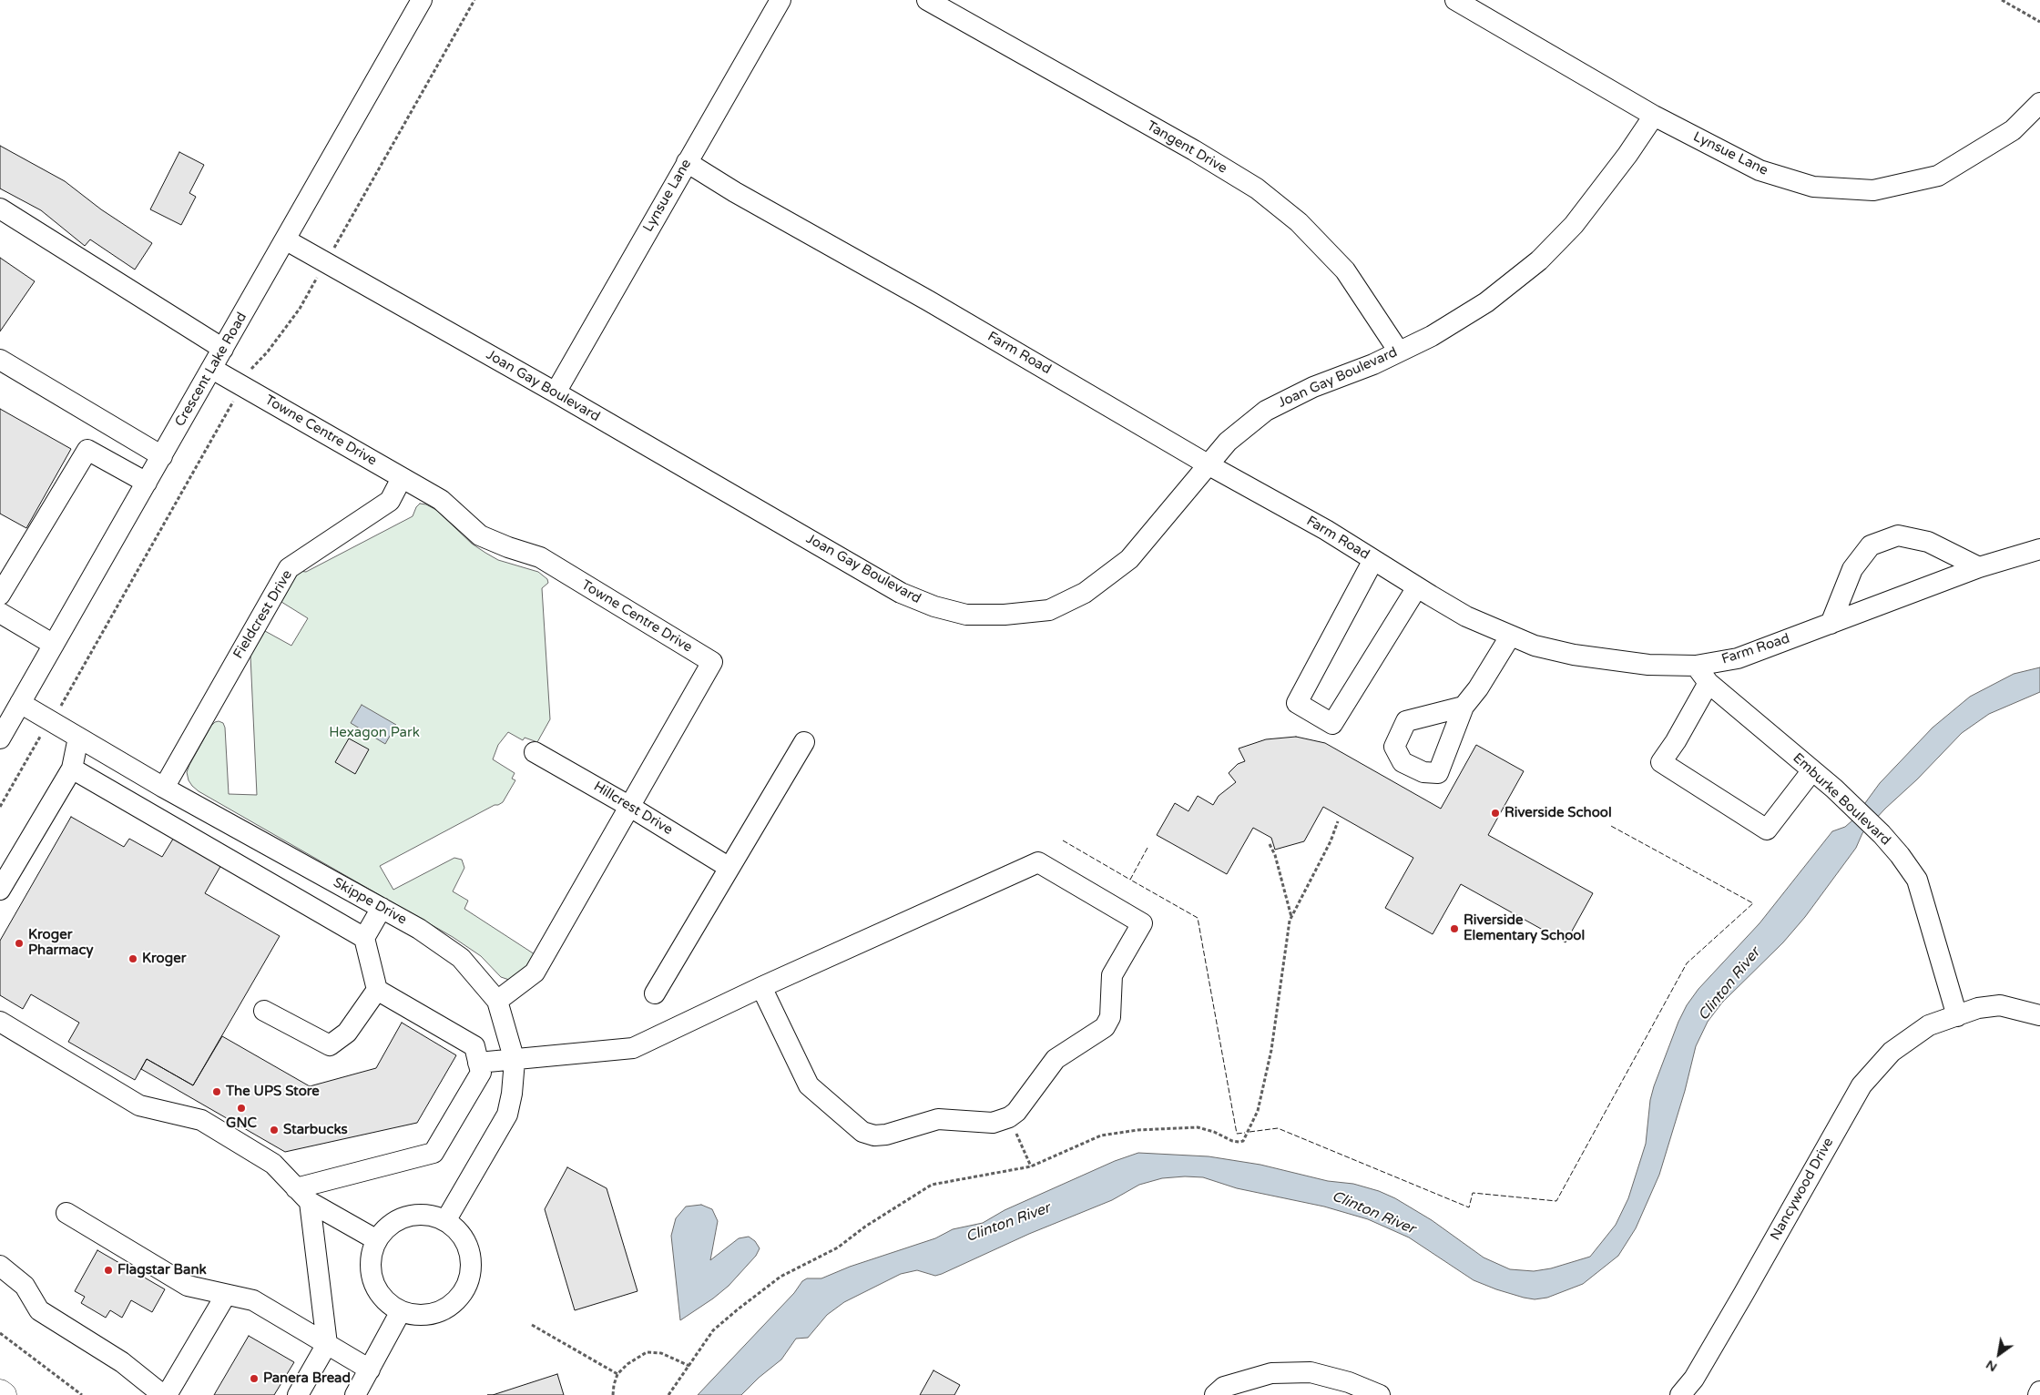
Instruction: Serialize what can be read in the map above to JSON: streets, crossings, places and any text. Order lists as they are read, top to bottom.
{
  "streets": {
    "street": [
      "Tangent Drive",
      "Lynsue Lane",
      "Farm Road",
      "Crescent Lake Road",
      "Joan Gay Boulevard",
      "Towne Centre Drive",
      "Fieldcrest Drive",
      "Emburke Boulevard",
      "Hillcrest Drive",
      "Skippe Drive",
      "Nancywood Drive"
    ]
  },
  "crossings": [
    ["Tangent Drive", "Joan Gay Boulevard"],
    ["Lynsue Lane", "Farm Road"],
    ["Lynsue Lane", "Joan Gay Boulevard"],
    ["Farm Road", "Joan Gay Boulevard"],
    ["Farm Road", "Emburke Boulevard"],
    ["Crescent Lake Road", "Joan Gay Boulevard"],
    ["Crescent Lake Road", "Towne Centre Drive"],
    ["Crescent Lake Road", "Skippe Drive"],
    ["Towne Centre Drive", "Fieldcrest Drive"],
    ["Towne Centre Drive", "Hillcrest Drive"],
    ["Towne Centre Drive", "Skippe Drive"],
    ["Fieldcrest Drive", "Skippe Drive"],
    ["Emburke Boulevard", "Nancywood Drive"]
  ],
  "water": ["Clinton River"],
  "parks": ["Hexagon Park"],
  "places": [
    "Riverside School",
    "Riverside Elementary School",
    "Kroger Pharmacy",
    "Kroger",
    "The UPS Store",
    "GNC",
    "Starbucks",
    "Flagstar Bank",
    "Panera Bread"
  ],
  "north": "bottom left"
}
